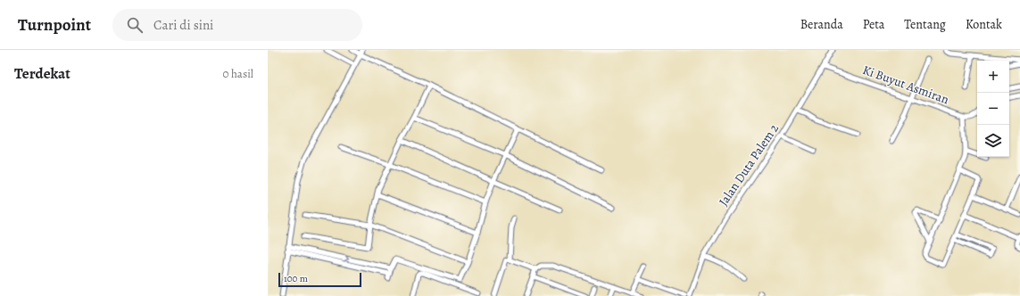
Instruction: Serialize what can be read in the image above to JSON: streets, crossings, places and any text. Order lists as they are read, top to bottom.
{
  "streets": {
    "street": ["Ki Buyut Asmiran", "Jalan Duta Palem 2"]
  },
  "crossings": [
    ["Ki Buyut Asmiran", "Jalan Duta Palem 2"]
  ],
  "scale_bar": "100 m",
  "page": {
    "header": "Turnpoint",
    "search": "Cari di sini",
    "nav": [
      "Beranda",
      "Peta",
      "Tentang",
      "Kontak"
    ],
    "heading": ["Terdekat", "0 hasil"],
    "map_buttons": ["+", "−"],
    "scale": "100 m"
  }
}
